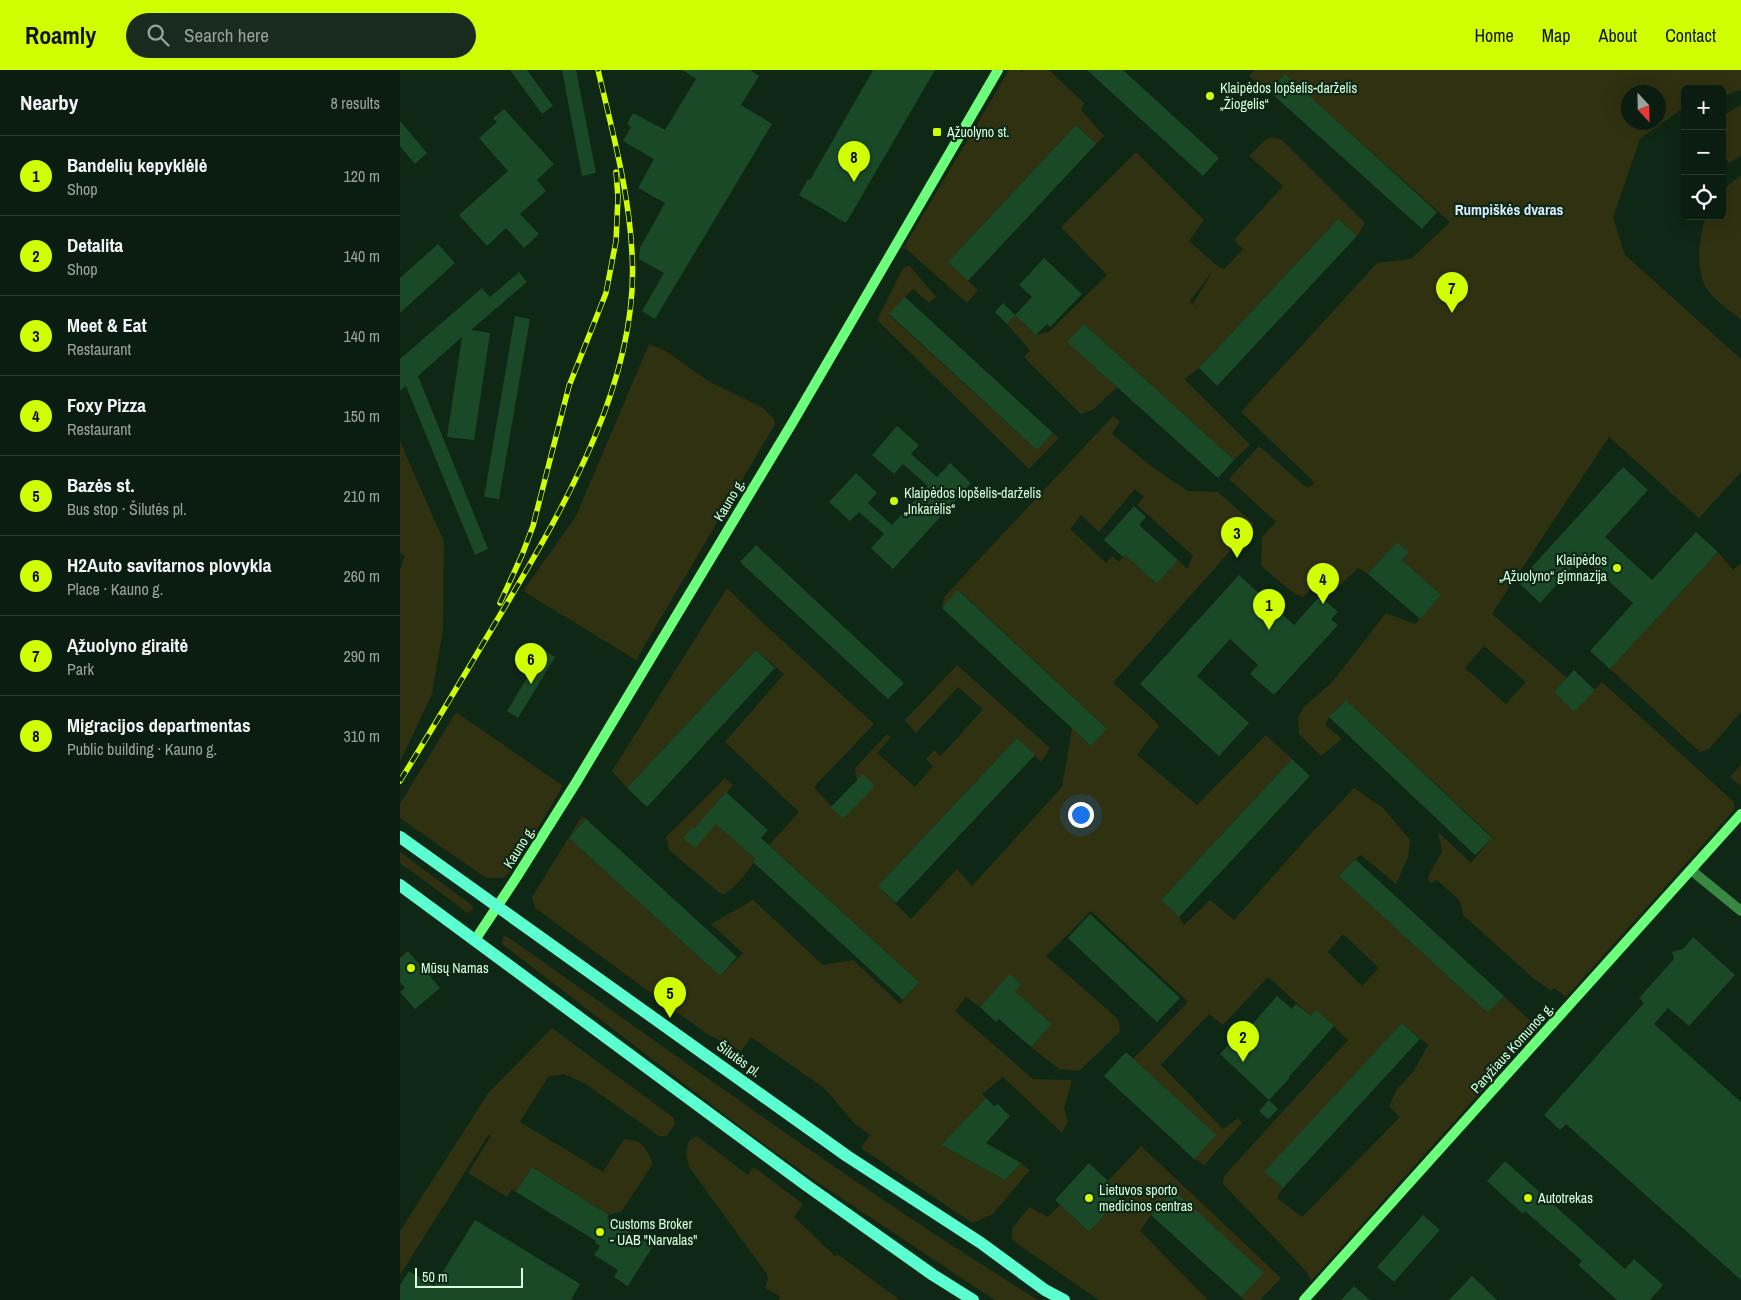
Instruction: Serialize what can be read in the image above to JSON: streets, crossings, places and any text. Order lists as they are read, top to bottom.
{
  "streets": {
    "main road": ["Kauno g.", "Paryžiaus Komunos g.", "Šilutės pl."]
  },
  "crossings": [
    ["Kauno g.", "Šilutės pl."]
  ],
  "districts": ["Rumpiškės dvaras"],
  "places": {
    "other": [
      "Klaipėdos lopšelis-darželis „Žiogelis“",
      "Klaipėdos lopšelis-darželis „Inkarėlis“",
      "Klaipėdos „Ąžuolyno“ gimnazija",
      "Mūsų Namas",
      "Lietuvos sporto medicinos centras",
      "Autotrekas",
      "Customs Broker - UAB \"Narvalas\""
    ],
    "transit": ["Ąžuolyno st."]
  },
  "scale_bar": "50 m",
  "north": "bottom",
  "page": {
    "header": "Roamly",
    "search": "Search here",
    "nav": [
      "Home",
      "Map",
      "About",
      "Contact"
    ],
    "heading": ["Nearby", "8 results"],
    "map_buttons": ["+", "−"],
    "list": [
      {
        "mark": "1",
        "name": "Bandelių kepyklėlė",
        "note": "Shop",
        "value": "120 m"
      },
      {
        "mark": "2",
        "name": "Detalita",
        "note": "Shop",
        "value": "140 m"
      },
      {
        "mark": "3",
        "name": "Meet & Eat",
        "note": "Restaurant",
        "value": "140 m"
      },
      {
        "mark": "4",
        "name": "Foxy Pizza",
        "note": "Restaurant",
        "value": "150 m"
      },
      {
        "mark": "5",
        "name": "Bazės st.",
        "note": "Bus stop · Šilutės pl.",
        "value": "210 m"
      },
      {
        "mark": "6",
        "name": "H2Auto savitarnos plovykla",
        "note": "Place · Kauno g.",
        "value": "260 m"
      },
      {
        "mark": "7",
        "name": "Ąžuolyno giraitė",
        "note": "Park",
        "value": "290 m"
      },
      {
        "mark": "8",
        "name": "Migracijos departmentas",
        "note": "Public building · Kauno g.",
        "value": "310 m"
      }
    ],
    "pins": [
      "8",
      "7",
      "3",
      "4",
      "1",
      "6",
      "5",
      "2"
    ],
    "scale": "50 m"
  }
}
